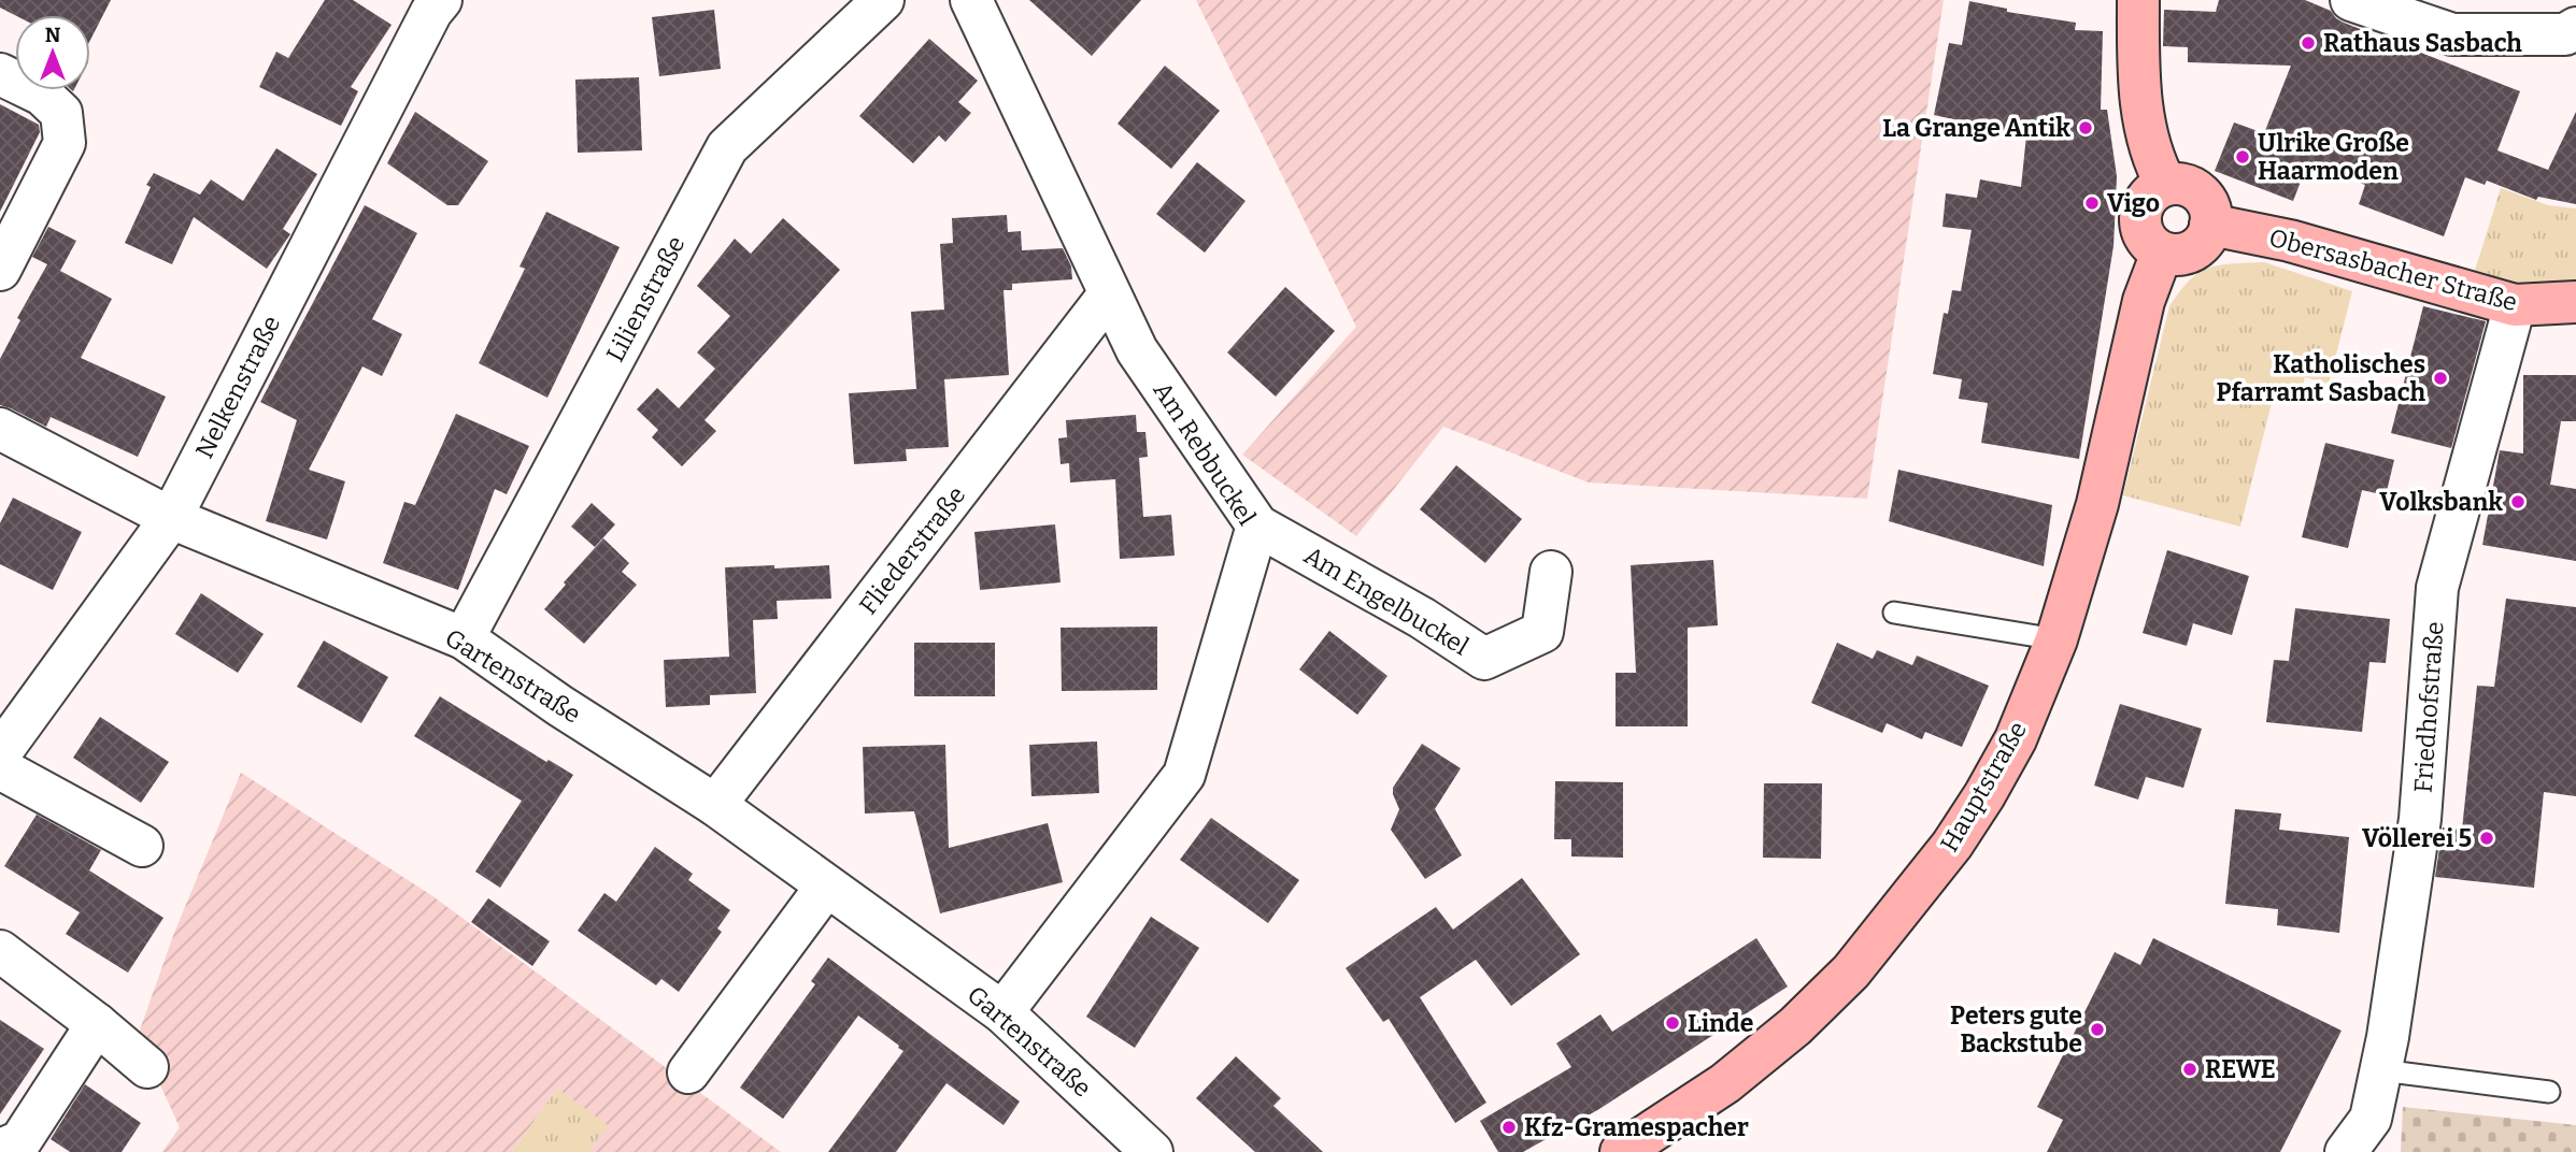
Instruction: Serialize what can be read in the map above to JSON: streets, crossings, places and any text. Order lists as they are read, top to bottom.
{
  "streets": {
    "street": [
      "Obersasbacher Straße",
      "Lilienstraße",
      "Nelkenstraße",
      "Am Rebbuckel",
      "Fliederstraße",
      "Am Engelbuckel",
      "Gartenstraße",
      "Friedhofstraße",
      "Hauptstraße"
    ]
  },
  "crossings": [
    ["Obersasbacher Straße", "Friedhofstraße"],
    ["Obersasbacher Straße", "Hauptstraße"],
    ["Lilienstraße", "Gartenstraße"],
    ["Nelkenstraße", "Gartenstraße"],
    ["Am Rebbuckel", "Fliederstraße"],
    ["Am Rebbuckel", "Am Engelbuckel"],
    ["Am Rebbuckel", "Gartenstraße"],
    ["Fliederstraße", "Gartenstraße"]
  ],
  "places": [
    "Rathaus Sasbach",
    "La Grange Antik",
    "Ulrike Große Haarmoden",
    "Vigo",
    "Katholisches Pfarramt Sasbach",
    "Volksbank",
    "Völlerei 5",
    "Linde",
    "Peters gute Backstube",
    "REWE",
    "Kfz-Gramespacher"
  ],
  "north": "top"
}
